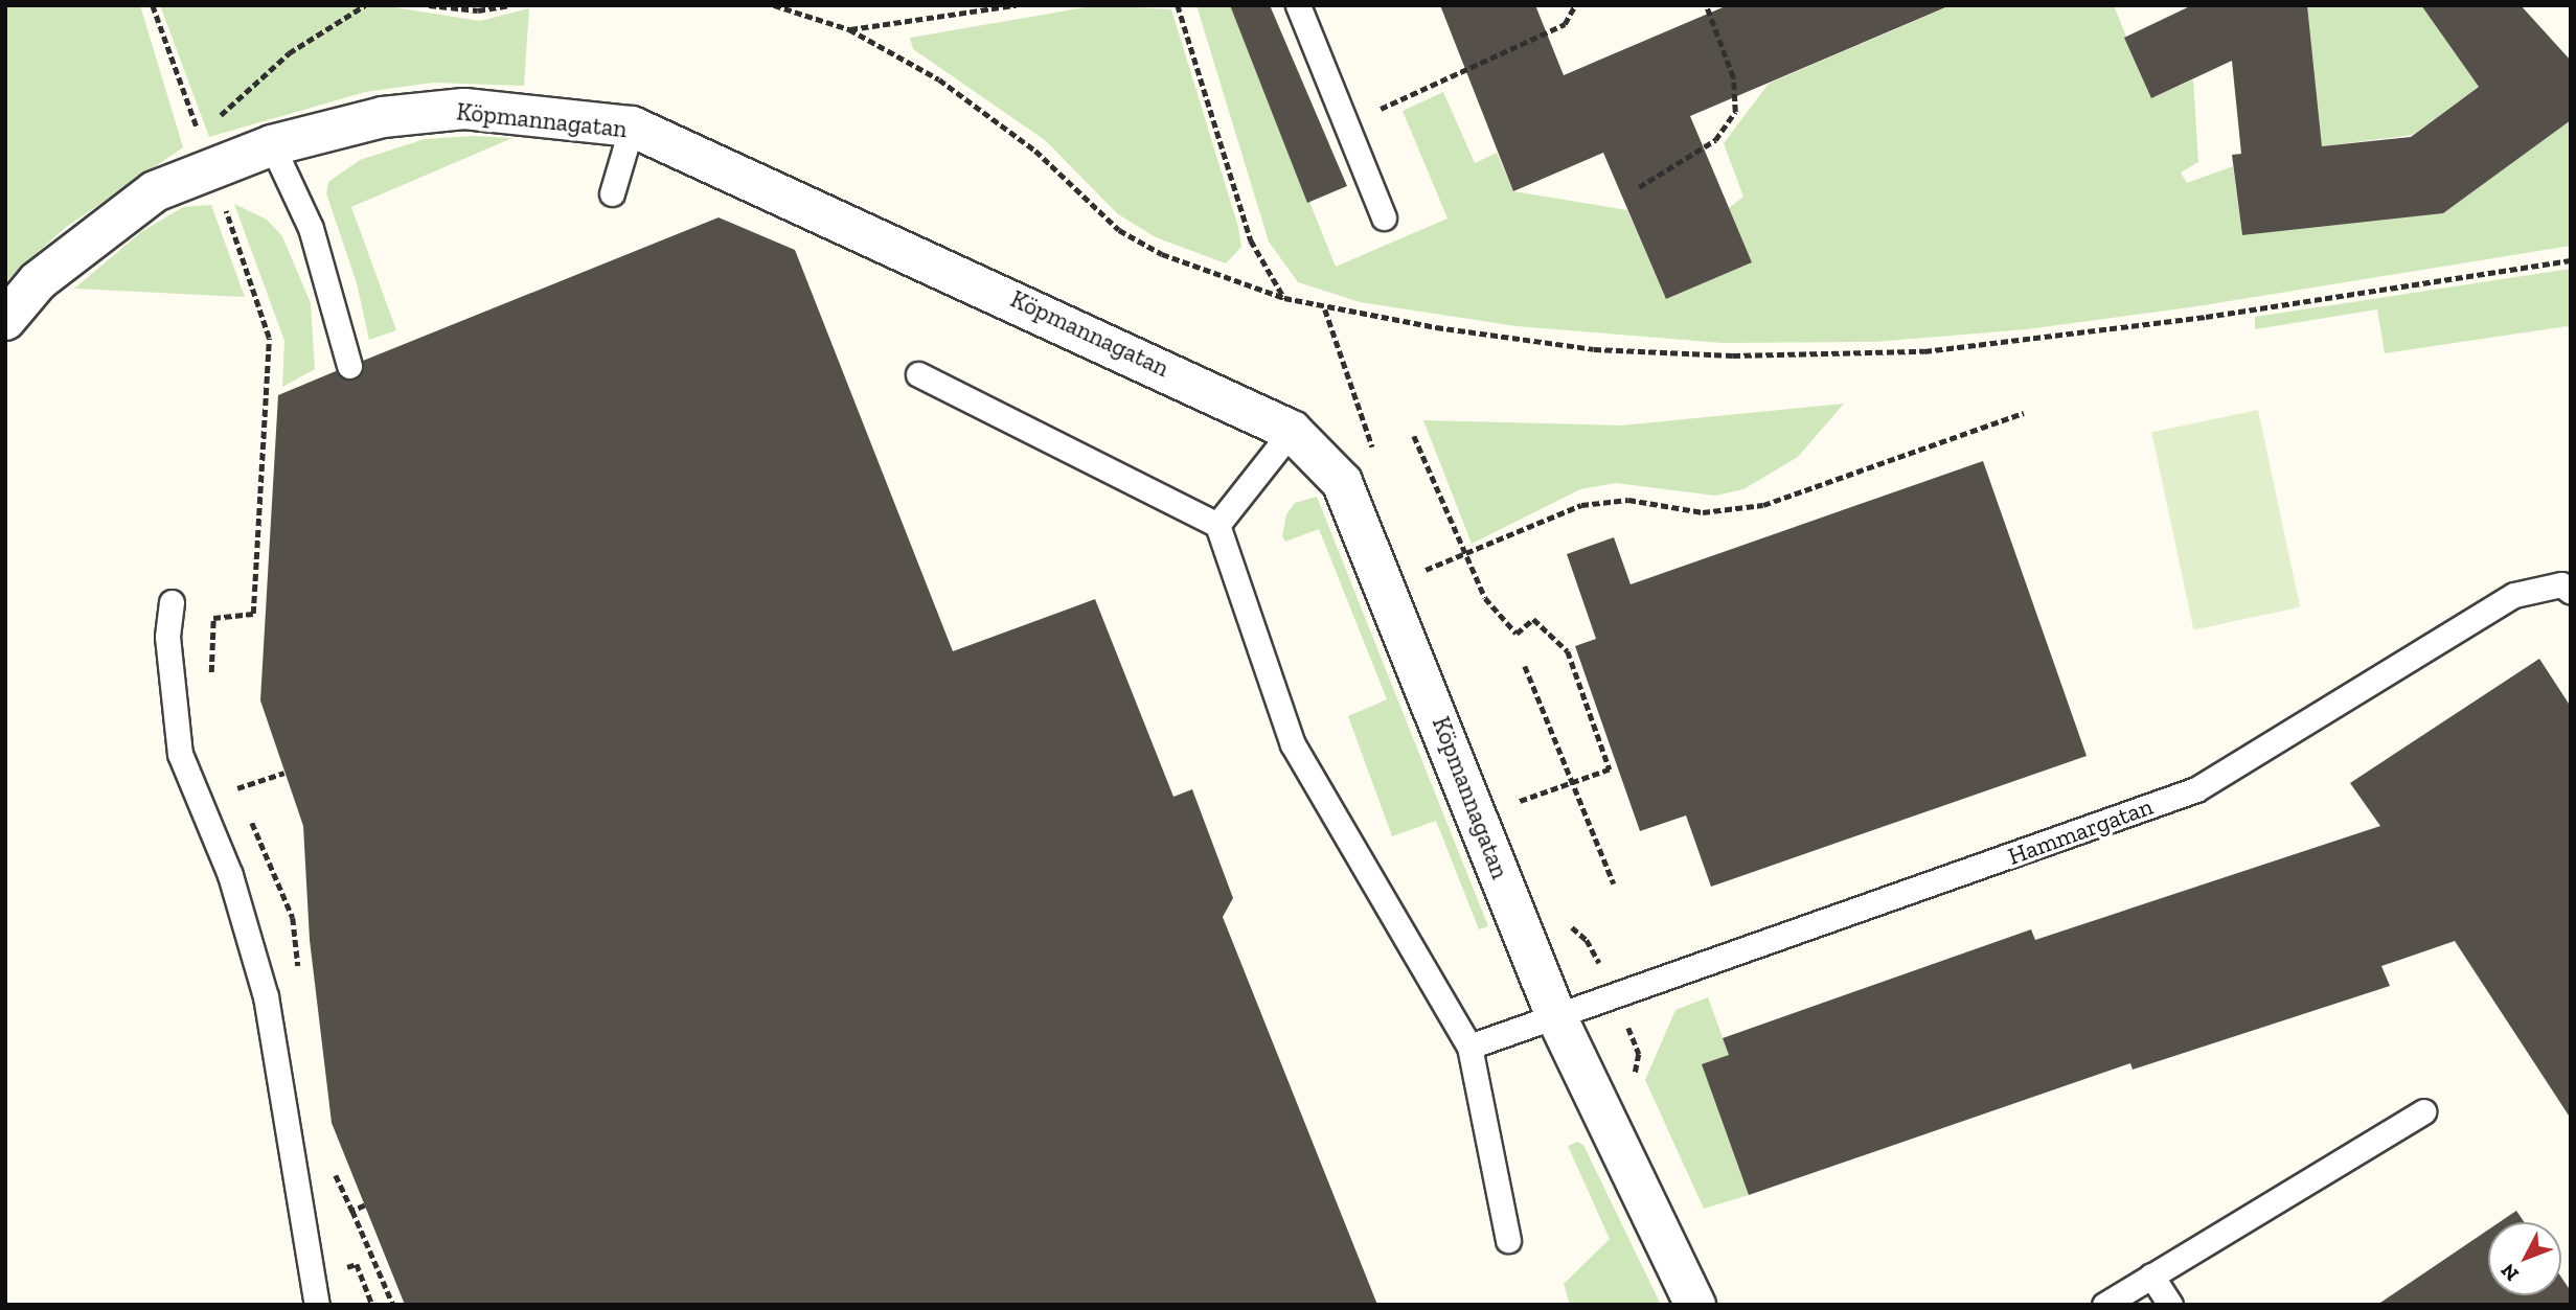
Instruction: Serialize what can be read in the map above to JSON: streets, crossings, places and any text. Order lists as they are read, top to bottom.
{
  "streets": {
    "street": ["Köpmannagatan"],
    "lane": ["Hammargatan"]
  },
  "crossings": [
    ["Köpmannagatan", "Hammargatan"]
  ],
  "north": "bottom left"
}
